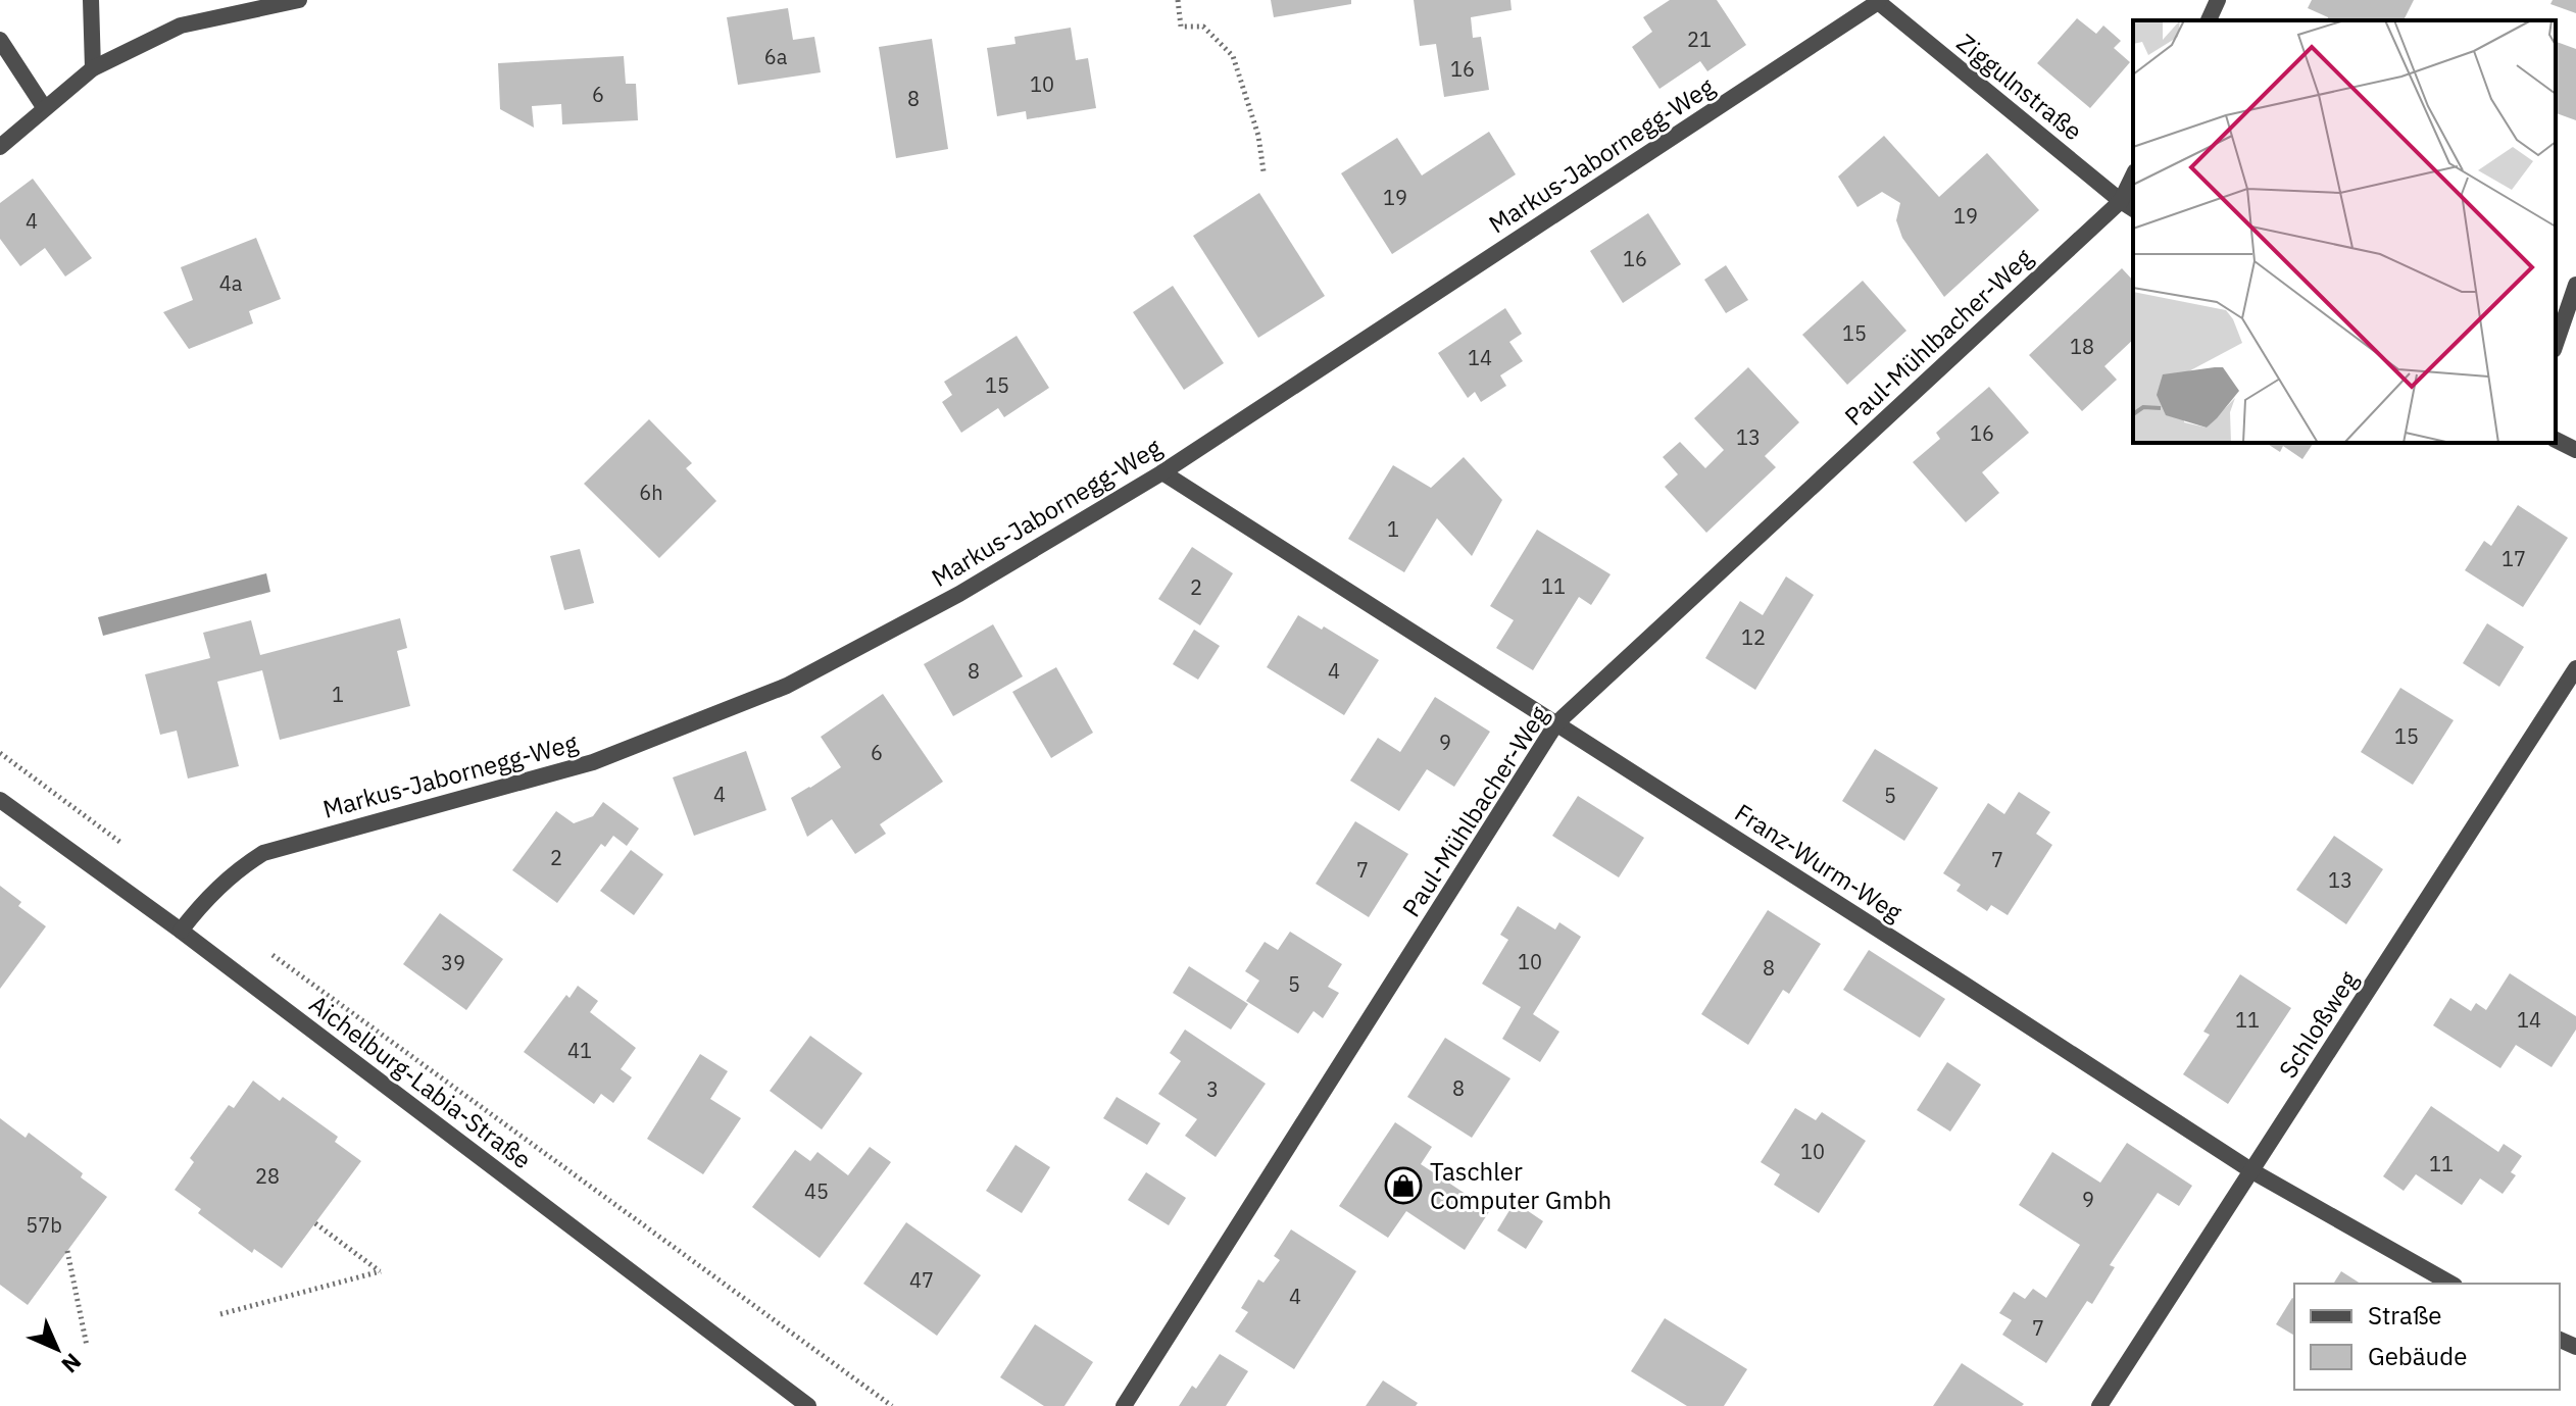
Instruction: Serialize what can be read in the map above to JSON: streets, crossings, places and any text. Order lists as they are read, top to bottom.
{
  "streets": {
    "street": [
      "Ziggulnstraße",
      "Markus-Jabornegg-Weg",
      "Paul-Mühlbacher-Weg",
      "Franz-Wurm-Weg",
      "Schloßweg",
      "Aichelburg-Labia-Straße"
    ]
  },
  "crossings": [
    ["Ziggulnstraße", "Markus-Jabornegg-Weg"],
    ["Ziggulnstraße", "Paul-Mühlbacher-Weg"],
    ["Markus-Jabornegg-Weg", "Franz-Wurm-Weg"],
    ["Markus-Jabornegg-Weg", "Aichelburg-Labia-Straße"],
    ["Paul-Mühlbacher-Weg", "Franz-Wurm-Weg"],
    ["Franz-Wurm-Weg", "Schloßweg"]
  ],
  "places": {
    "shop": ["Taschler Computer Gmbh"]
  },
  "house_numbers": [
    "21",
    "6a",
    "16",
    "10",
    "6",
    "8",
    "19",
    "19",
    "4",
    "16",
    "4a",
    "15",
    "18",
    "14",
    "15",
    "16",
    "13",
    "6h",
    "1",
    "17",
    "11",
    "2",
    "12",
    "8",
    "4",
    "1",
    "15",
    "9",
    "6",
    "4",
    "5",
    "2",
    "7",
    "7",
    "13",
    "10",
    "39",
    "8",
    "5",
    "11",
    "14",
    "41",
    "8",
    "3",
    "10",
    "11",
    "28",
    "45",
    "9",
    "57b",
    "47",
    "4",
    "7"
  ],
  "legend": ["Straße", "Gebäude"],
  "north": "bottom right"
}
